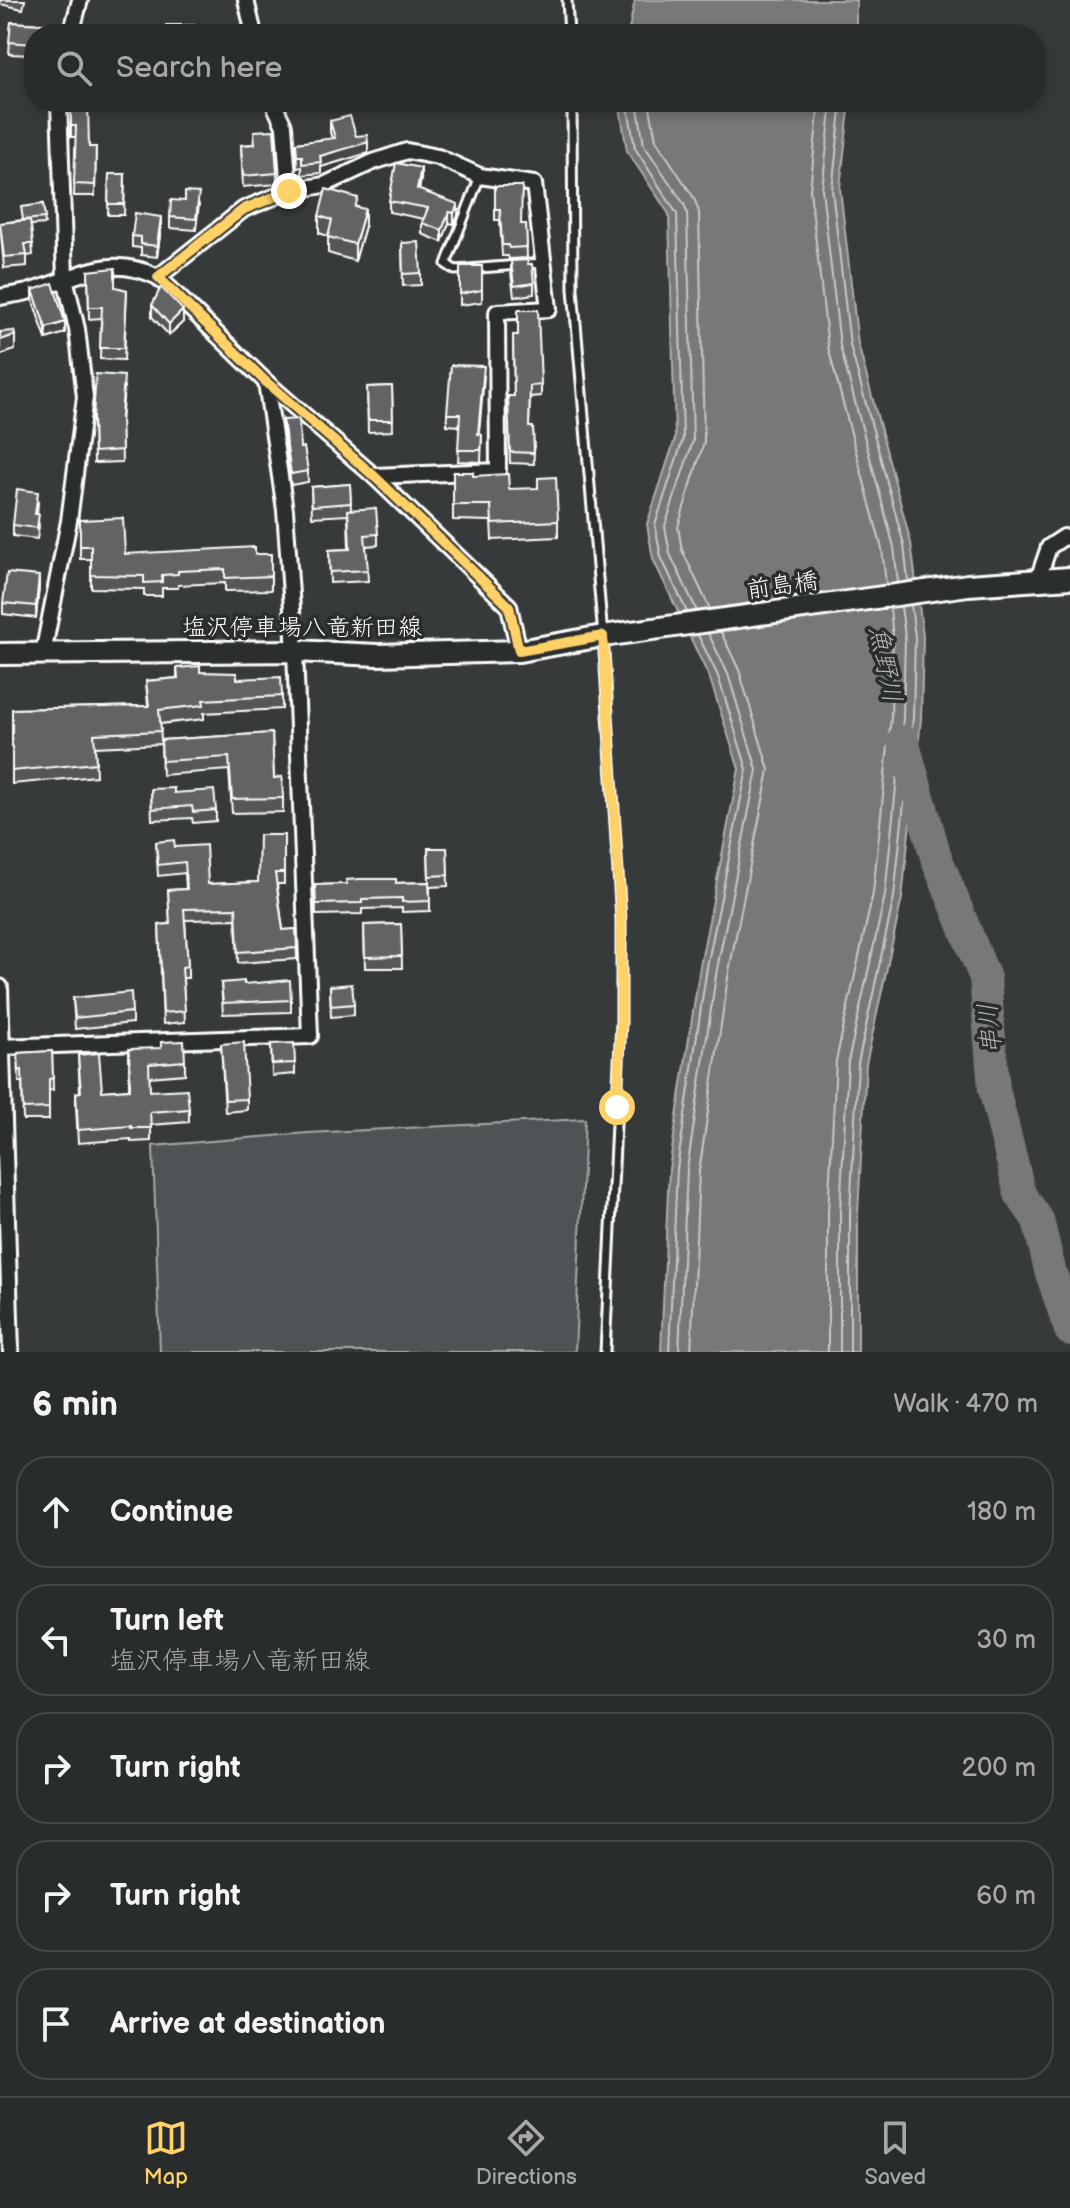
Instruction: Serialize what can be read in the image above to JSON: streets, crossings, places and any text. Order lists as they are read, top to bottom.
{
  "streets": {
    "main road": ["前島橋", "塩沢停車場八竜新田線"]
  },
  "crossings": [
    ["前島橋", "塩沢停車場八竜新田線"]
  ],
  "water": ["魚野川", "串川"],
  "page": {
    "search": "Search here",
    "heading": ["6 min", "Walk · 470 m"],
    "list": [
      ["Continue", "180 m"],
      ["Turn left", "塩沢停車場八竜新田線", "30 m"],
      ["Turn right", "200 m"],
      ["Turn right", "60 m"],
      "Arrive at destination"
    ],
    "nav": ["Map", "Directions", "Saved"]
  }
}
